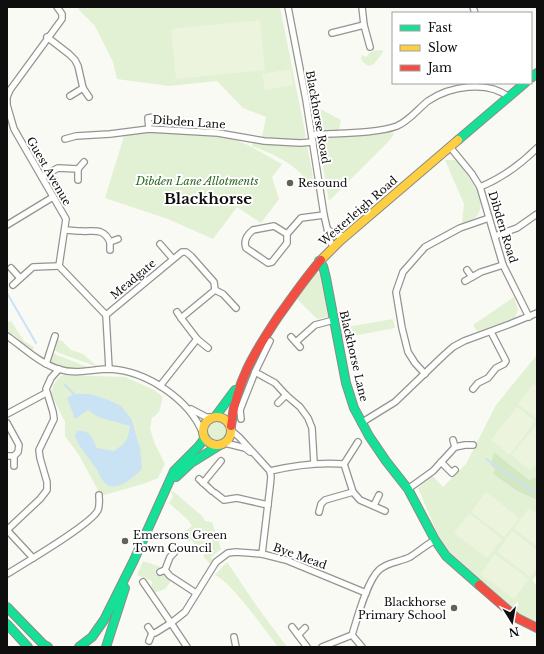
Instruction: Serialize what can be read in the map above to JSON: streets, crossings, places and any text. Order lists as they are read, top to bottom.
{
  "streets": {
    "main road": ["Westerleigh Road", "Blackhorse Lane"],
    "street": [
      "Blackhorse Road",
      "Dibden Lane",
      "Guest Avenue",
      "Dibden Road",
      "Meadgate",
      "Bye Mead"
    ]
  },
  "crossings": [
    ["Blackhorse Road", "Dibden Lane"],
    ["Blackhorse Road", "Westerleigh Road"],
    ["Westerleigh Road", "Dibden Road"],
    ["Westerleigh Road", "Blackhorse Lane"]
  ],
  "districts": ["Blackhorse"],
  "parks": ["Dibden Lane Allotments"],
  "places": ["Resound", "Emersons Green Town Council", "Blackhorse Primary School"],
  "legend": ["Fast", "Slow", "Jam"],
  "north": "bottom"
}
